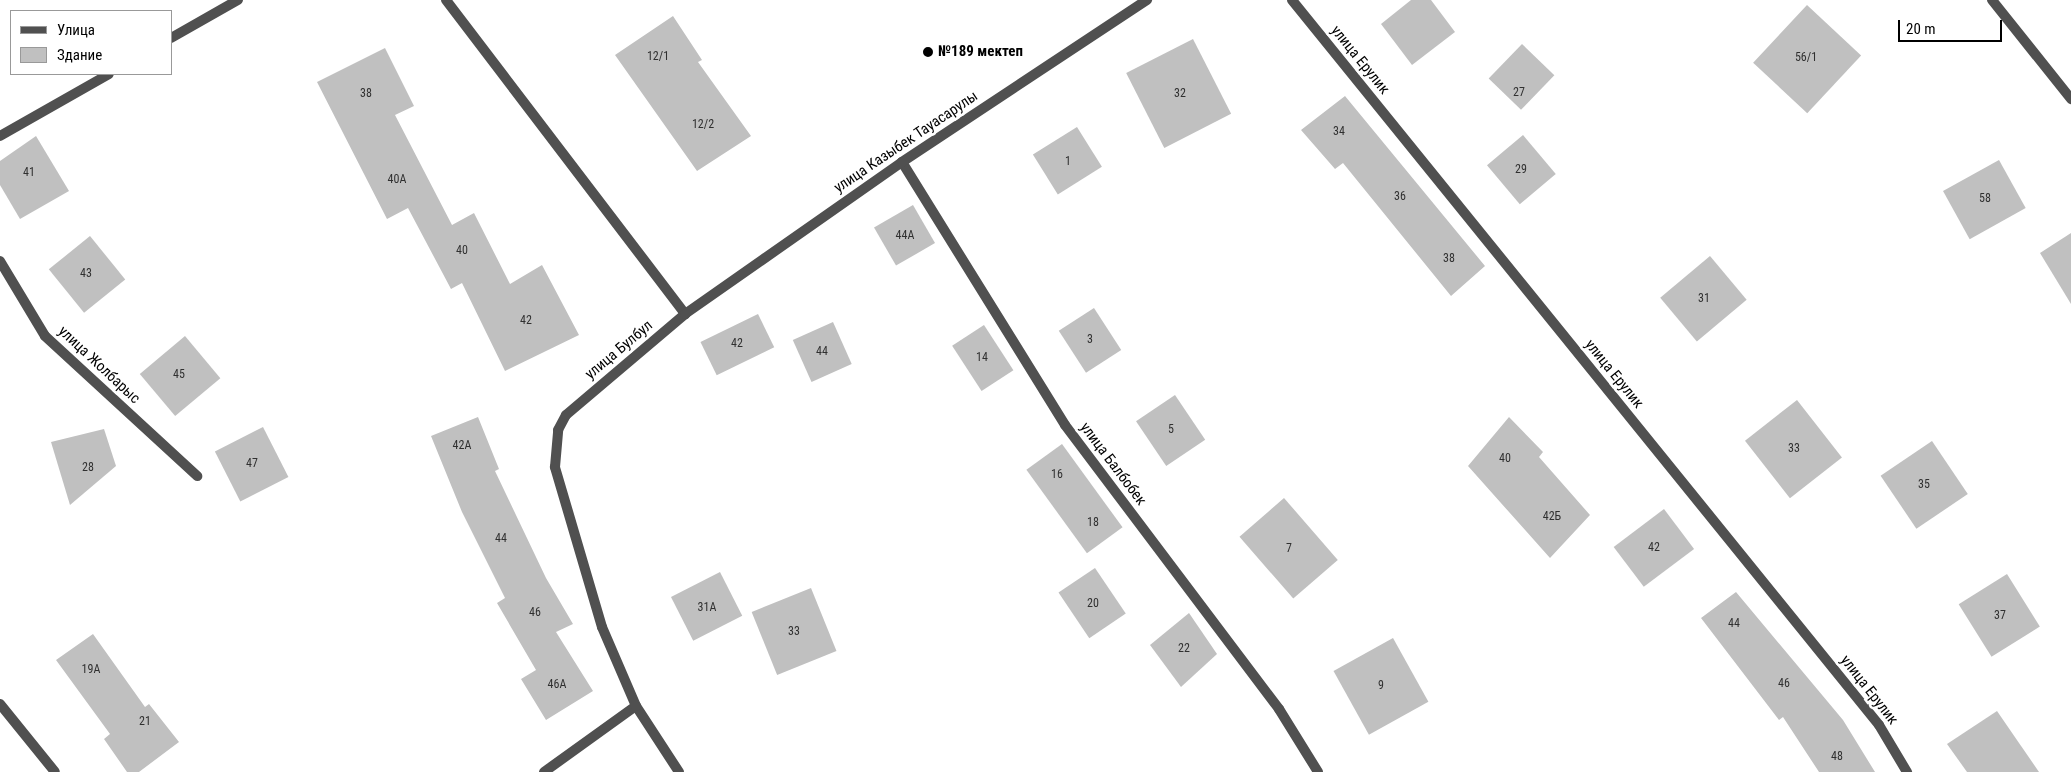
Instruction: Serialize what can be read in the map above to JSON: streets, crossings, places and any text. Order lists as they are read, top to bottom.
{
  "streets": {
    "street": [
      "улица Ерулик",
      "улица Казыбек Тауасарулы",
      "улица Булбул",
      "улица Жолбарыс",
      "улица Балбобек"
    ]
  },
  "crossings": [
    ["улица Казыбек Тауасарулы", "улица Булбул"],
    ["улица Казыбек Тауасарулы", "улица Балбобек"]
  ],
  "places": ["№189 мектеп"],
  "house_numbers": [
    "12/1",
    "56/1",
    "27",
    "38",
    "32",
    "12/2",
    "34",
    "1",
    "29",
    "41",
    "40А",
    "36",
    "58",
    "44А",
    "40",
    "38",
    "43",
    "31",
    "42",
    "3",
    "42",
    "44",
    "14",
    "45",
    "5",
    "42А",
    "33",
    "40",
    "47",
    "28",
    "16",
    "35",
    "42Б",
    "18",
    "44",
    "42",
    "7",
    "20",
    "31А",
    "46",
    "37",
    "44",
    "33",
    "22",
    "19А",
    "46",
    "46А",
    "9",
    "21",
    "48"
  ],
  "legend": ["Улица", "Здание"],
  "scale_bar": "20 m"
}
